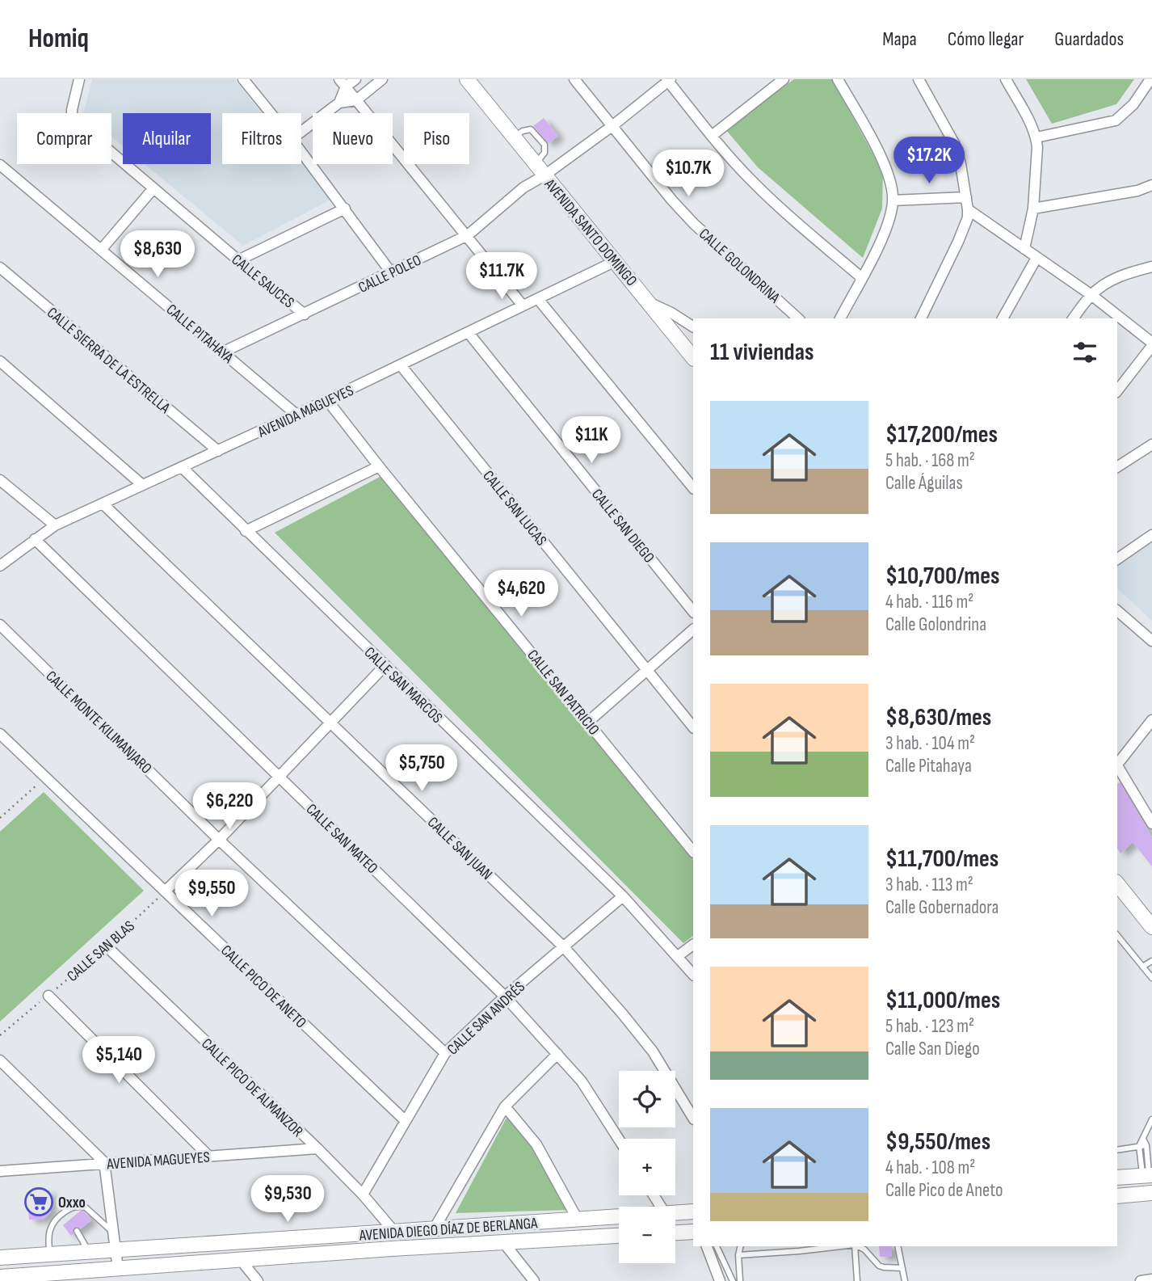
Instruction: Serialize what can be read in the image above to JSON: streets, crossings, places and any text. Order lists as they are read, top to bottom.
{
  "streets": {
    "main road": ["AVENIDA SANTO DOMINGO", "AVENIDA DIEGO DÍAZ DE BERLANGA"],
    "street": [
      "CALLE GOLONDRINA",
      "CALLE POLEO",
      "CALLE SAUCES",
      "CALLE PITAHAYA",
      "CALLE SIERRA DE LA ESTRELLA",
      "AVENIDA MAGUEYES",
      "CALLE SAN LUCAS",
      "CALLE SAN DIEGO",
      "CALLE SAN MARCOS",
      "CALLE SAN PATRICIO",
      "CALLE MONTE KILIMANJARO",
      "CALLE SAN MATEO",
      "CALLE SAN JUAN",
      "CALLE PICO DE ANETO",
      "CALLE SAN ANDRÉS",
      "CALLE PICO DE ALMANZOR"
    ],
    "path": ["CALLE SAN BLAS"]
  },
  "crossings": [
    ["AVENIDA SANTO DOMINGO", "CALLE POLEO"],
    ["AVENIDA SANTO DOMINGO", "AVENIDA MAGUEYES"],
    ["CALLE GOLONDRINA", "CALLE POLEO"],
    ["CALLE POLEO", "CALLE SAUCES"],
    ["CALLE POLEO", "CALLE PITAHAYA"],
    ["CALLE PITAHAYA", "AVENIDA MAGUEYES"],
    ["CALLE SIERRA DE LA ESTRELLA", "AVENIDA MAGUEYES"],
    ["AVENIDA MAGUEYES", "CALLE SAN LUCAS"],
    ["AVENIDA MAGUEYES", "CALLE SAN DIEGO"],
    ["AVENIDA MAGUEYES", "CALLE SAN MARCOS"],
    ["AVENIDA MAGUEYES", "CALLE SAN PATRICIO"],
    ["AVENIDA MAGUEYES", "CALLE SAN MATEO"],
    ["AVENIDA MAGUEYES", "CALLE SAN JUAN"],
    ["AVENIDA MAGUEYES", "CALLE PICO DE ALMANZOR"],
    ["CALLE SAN MARCOS", "CALLE SAN ANDRÉS"],
    ["CALLE MONTE KILIMANJARO", "CALLE SAN ANDRÉS"],
    ["CALLE SAN MATEO", "CALLE SAN ANDRÉS"],
    ["CALLE SAN JUAN", "CALLE SAN ANDRÉS"],
    ["CALLE SAN BLAS", "CALLE PICO DE ANETO"],
    ["CALLE SAN BLAS", "CALLE PICO DE ALMANZOR"],
    ["CALLE PICO DE ANETO", "CALLE SAN ANDRÉS"],
    ["CALLE SAN ANDRÉS", "CALLE PICO DE ALMANZOR"],
    ["CALLE PICO DE ALMANZOR", "AVENIDA DIEGO DÍAZ DE BERLANGA"]
  ],
  "places": {
    "supermarket": ["Oxxo"]
  },
  "page": {
    "header": "Homiq",
    "nav": ["Mapa", "Cómo llegar", "Guardados"],
    "chip": [
      "Comprar",
      "Alquilar",
      "Filtros",
      "Nuevo",
      "Piso"
    ],
    "price": [
      "$17.2K",
      "$10.7K",
      "$8,630",
      "$11.7K",
      "$11K",
      "$4,620",
      "$5,750",
      "$6,220",
      "$9,550",
      "$5,140",
      "$9,530"
    ],
    "heading": "11 viviendas",
    "list": [
      {
        "name": "$17,200/mes",
        "note": "5 hab. · 168 m² · Calle Águilas"
      },
      {
        "name": "$10,700/mes",
        "note": "4 hab. · 116 m² · Calle Golondrina"
      },
      {
        "name": "$8,630/mes",
        "note": "3 hab. · 104 m² · Calle Pitahaya"
      },
      {
        "name": "$11,700/mes",
        "note": "3 hab. · 113 m² · Calle Gobernadora"
      },
      {
        "name": "$11,000/mes",
        "note": "5 hab. · 123 m² · Calle San Diego"
      },
      {
        "name": "$9,550/mes",
        "note": "4 hab. · 108 m² · Calle Pico de Aneto"
      }
    ],
    "map_buttons": ["+", "−"]
  }
}
